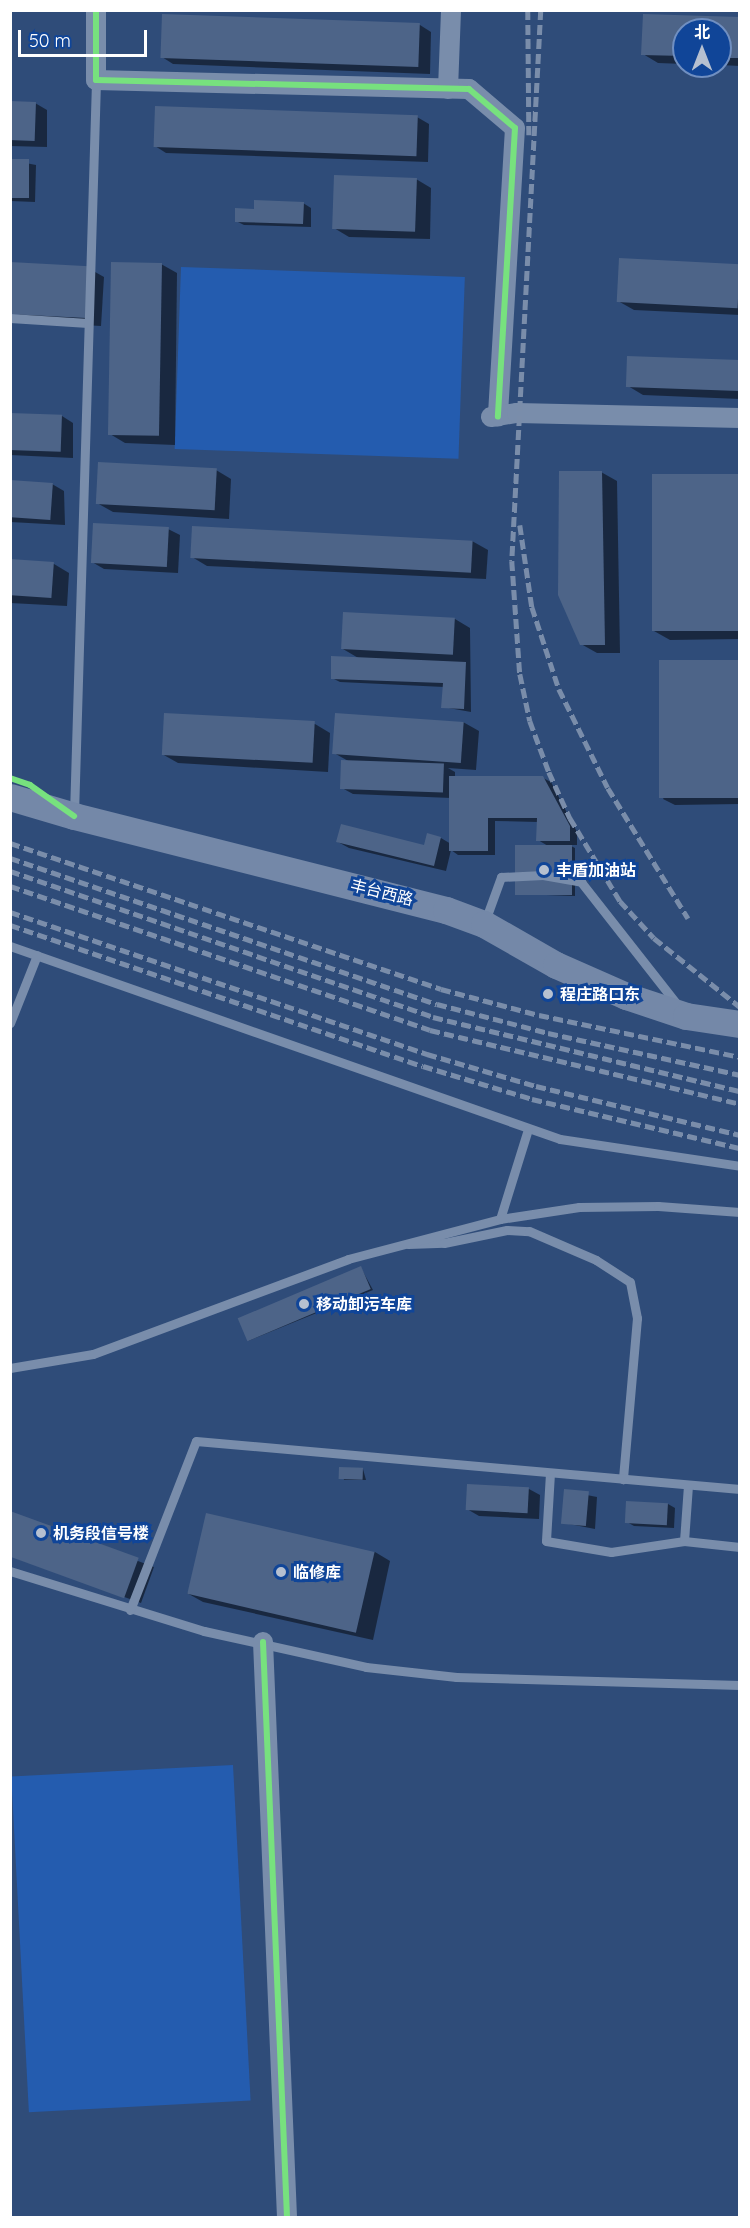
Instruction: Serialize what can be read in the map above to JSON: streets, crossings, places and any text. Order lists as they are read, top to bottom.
{
  "streets": {
    "main road": ["丰台西路"]
  },
  "places": [
    "丰盾加油站",
    "程庄路口东",
    "移动卸污车库",
    "机务段信号楼",
    "临修库"
  ],
  "scale_bar": "50 m",
  "north": "top"
}
